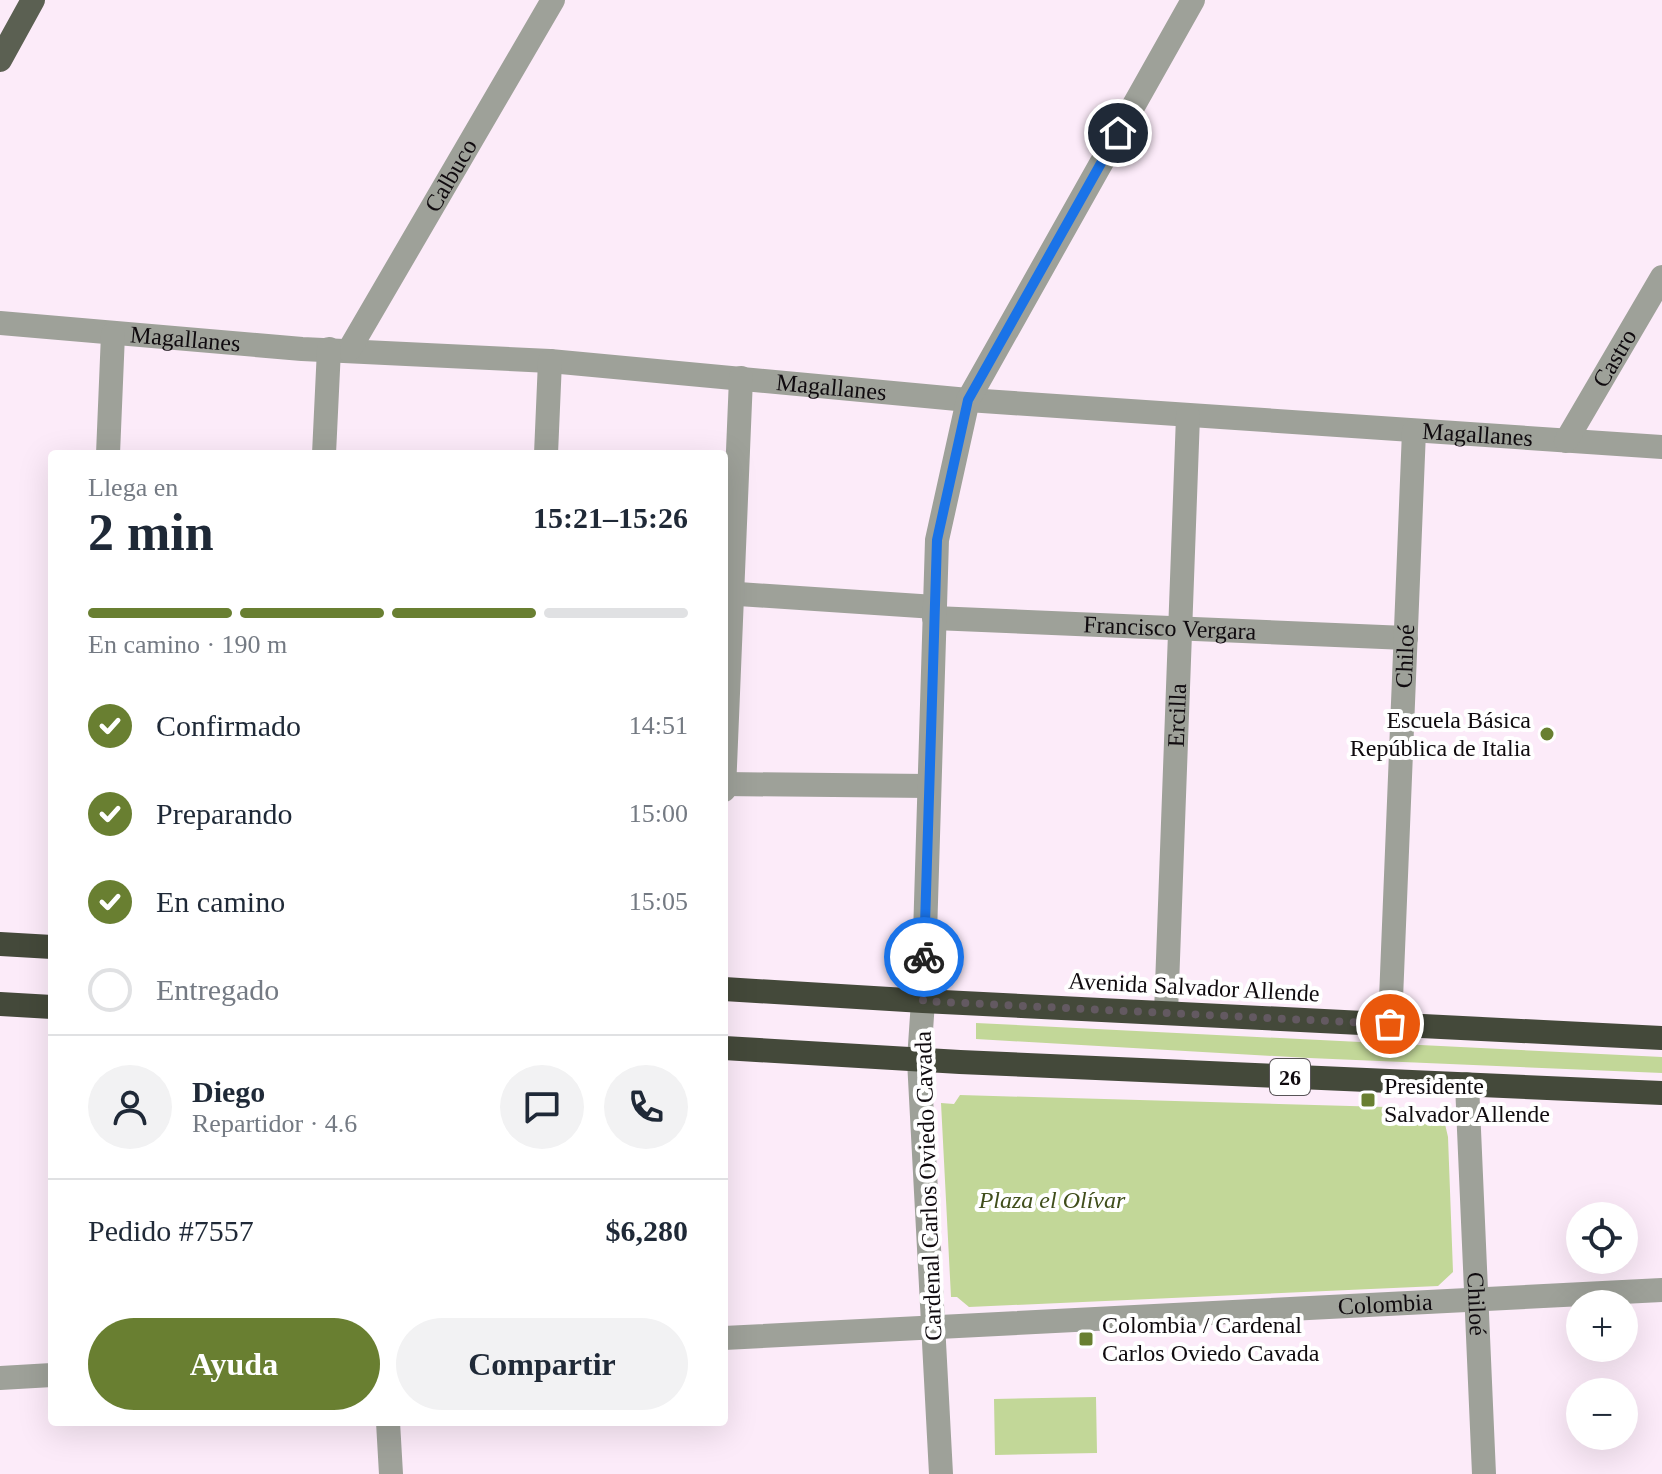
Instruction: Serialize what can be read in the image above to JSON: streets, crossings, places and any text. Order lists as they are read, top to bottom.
{
  "streets": {
    "highway": ["Avenida Salvador Allende", "26"],
    "street": [
      "Calbuco",
      "Magallanes",
      "Castro",
      "Francisco Vergara",
      "Chiloé",
      "Ercilla",
      "Cardenal Carlos Oviedo Cavada",
      "Colombia"
    ]
  },
  "crossings": [
    ["Calbuco", "Magallanes"],
    ["Magallanes", "Castro"],
    ["Magallanes", "Chiloé"],
    ["Magallanes", "Ercilla"],
    ["Magallanes", "Cardenal Carlos Oviedo Cavada"],
    ["Francisco Vergara", "Chiloé"],
    ["Francisco Vergara", "Ercilla"],
    ["Francisco Vergara", "Cardenal Carlos Oviedo Cavada"],
    ["Chiloé", "Avenida Salvador Allende"],
    ["Chiloé", "26"],
    ["Chiloé", "Colombia"],
    ["Ercilla", "Avenida Salvador Allende"],
    ["Avenida Salvador Allende", "Cardenal Carlos Oviedo Cavada"],
    ["26", "Cardenal Carlos Oviedo Cavada"],
    ["Cardenal Carlos Oviedo Cavada", "Colombia"]
  ],
  "parks": ["Plaza el Olívar"],
  "places": {
    "other": ["Escuela Básica República de Italia"],
    "transit": ["Presidente Salvador Allende", "Colombia / Cardenal Carlos Oviedo Cavada"]
  },
  "page": {
    "heading": ["2 min", "Llega en", "15:21–15:26"],
    "panel": [
      "Diego",
      "Repartidor · 4.6",
      "Pedido #7557",
      "$6,280"
    ],
    "bar": "En camino · 190 m",
    "list": [
      ["Confirmado", "14:51"],
      ["Preparando", "15:00"],
      ["En camino", "15:05"],
      "Entregado"
    ],
    "map_buttons": ["+", "−"],
    "buttons": ["Ayuda", "Compartir"]
  }
}
